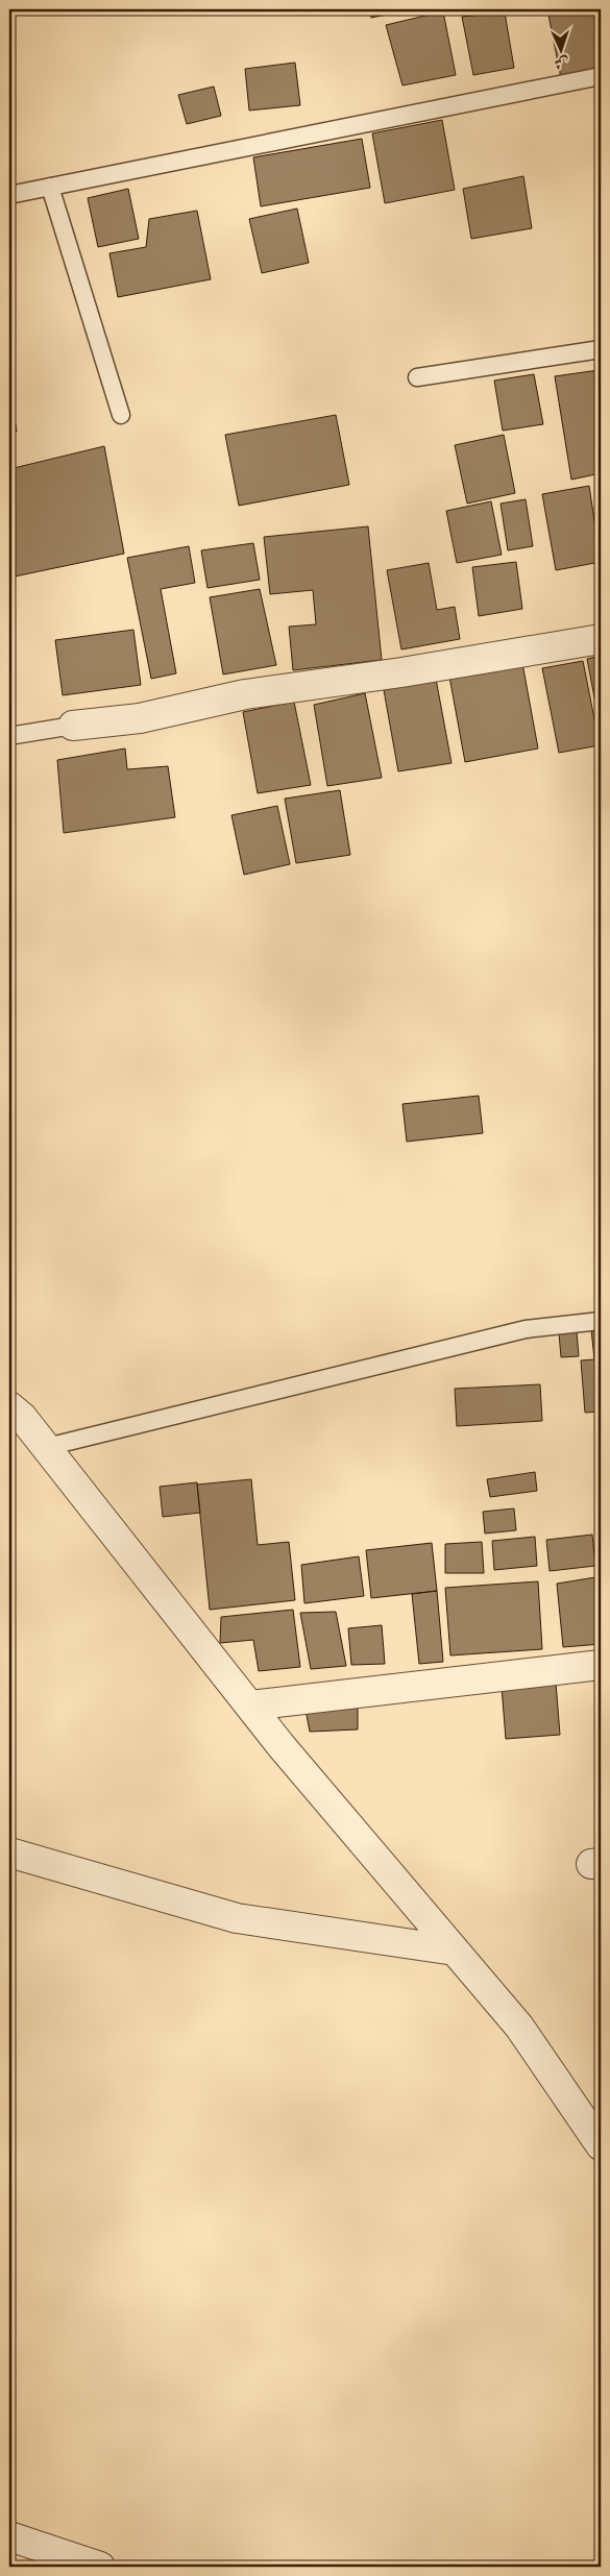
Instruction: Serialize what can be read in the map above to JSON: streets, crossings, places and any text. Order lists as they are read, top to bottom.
{
  "north": "bottom"
}
